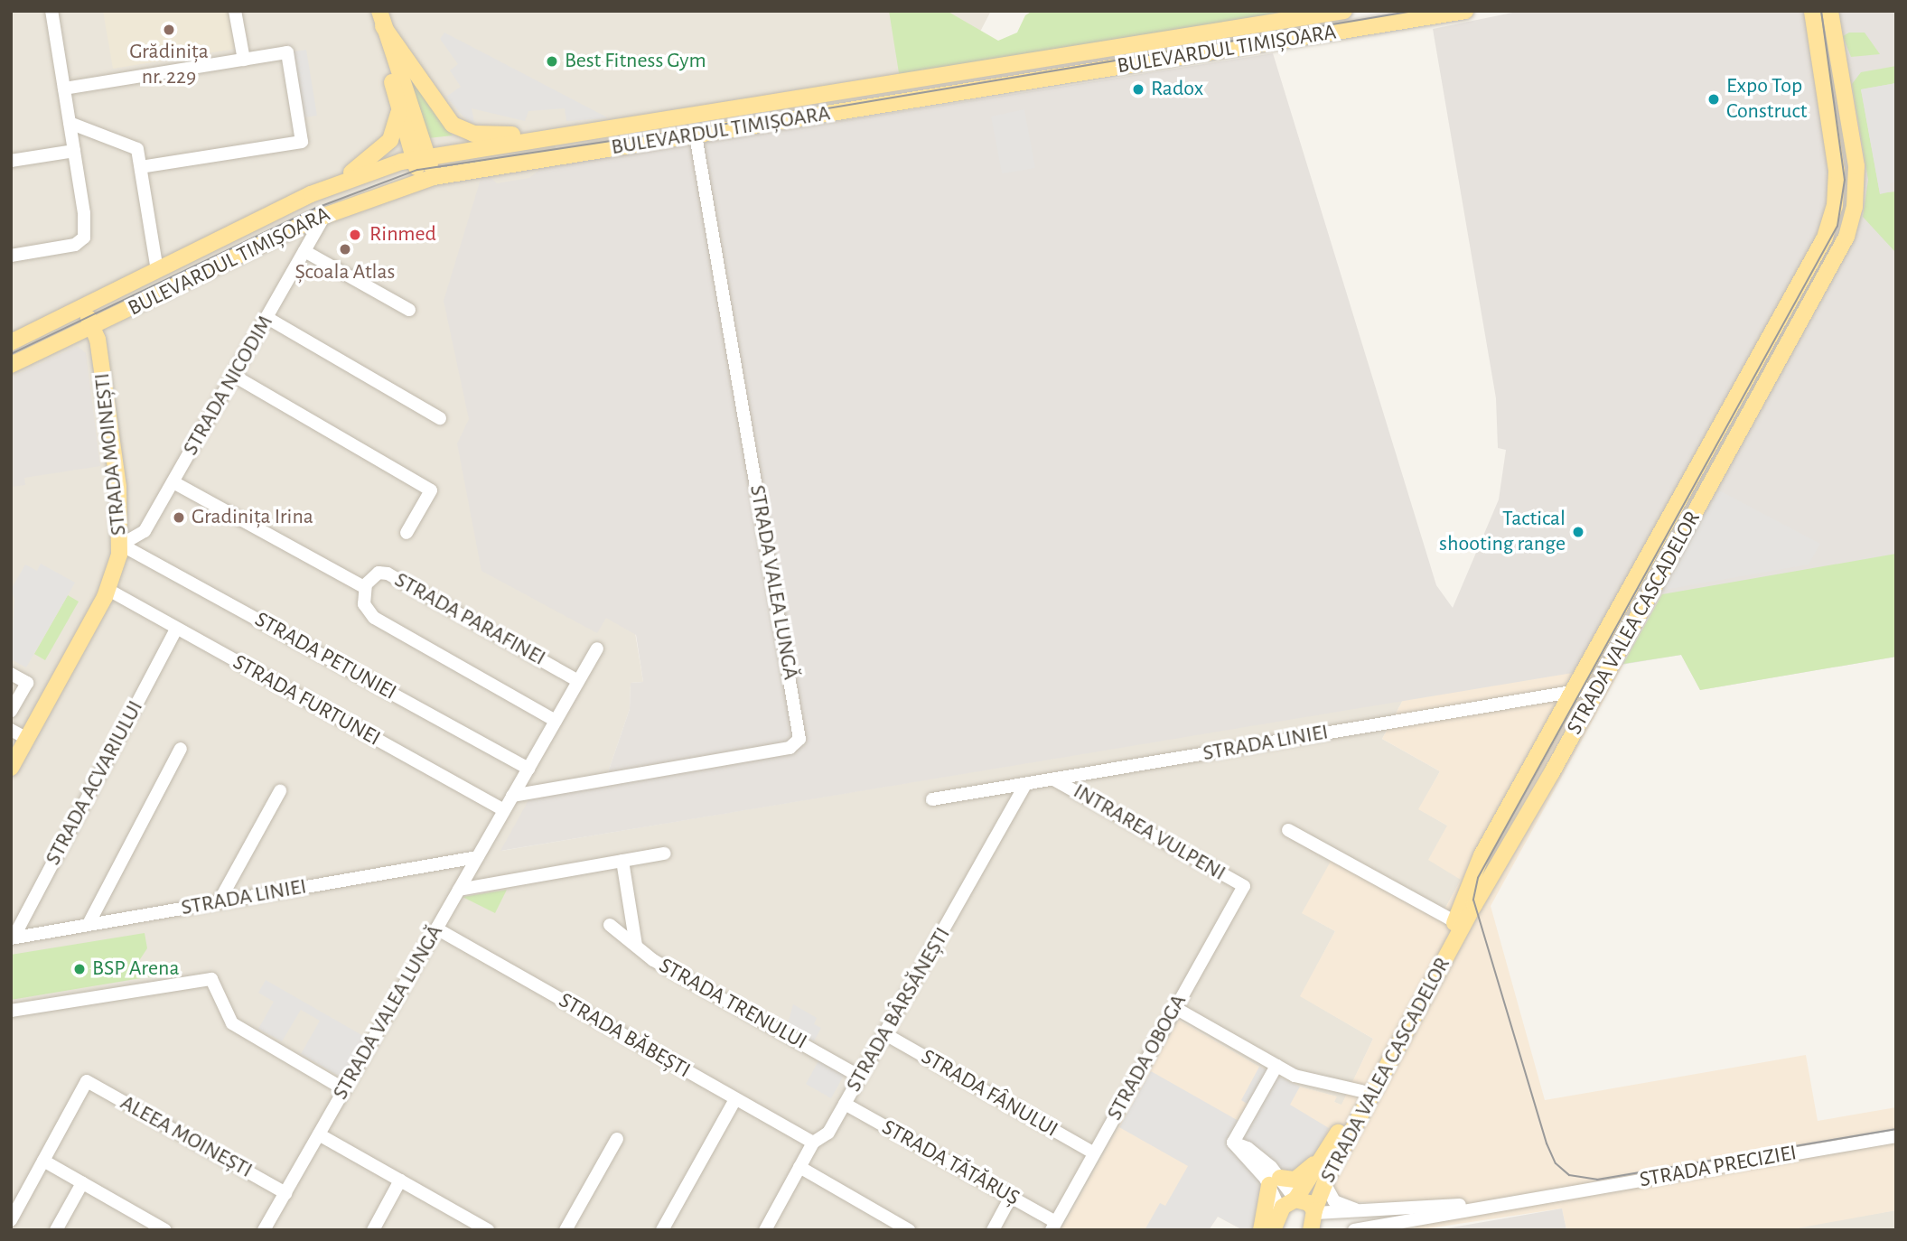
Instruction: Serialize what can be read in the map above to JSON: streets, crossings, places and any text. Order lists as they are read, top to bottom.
{
  "streets": {
    "main road": ["BULEVARDUL TIMIȘOARA", "STRADA MOINEȘTI", "STRADA VALEA CASCADELOR"],
    "street": [
      "STRADA NICODIM",
      "STRADA VALEA LUNGĂ",
      "STRADA PARAFINEI",
      "STRADA PETUNIEI",
      "STRADA FURTUNEI",
      "STRADA LINIEI",
      "STRADA ACVARIULUI",
      "INTRAREA VULPENI",
      "STRADA TRENULUI",
      "STRADA BÂRSĂNEȘTI",
      "STRADA BĂBEȘTI",
      "STRADA OBOGA",
      "STRADA FÂNULUI",
      "ALEEA MOINEȘTI",
      "STRADA TĂTĂRUȘ",
      "STRADA PRECIZIEI"
    ]
  },
  "crossings": [
    ["BULEVARDUL TIMIȘOARA", "STRADA NICODIM"],
    ["BULEVARDUL TIMIȘOARA", "STRADA MOINEȘTI"],
    ["BULEVARDUL TIMIȘOARA", "STRADA VALEA LUNGĂ"],
    ["STRADA NICODIM", "STRADA MOINEȘTI"],
    ["STRADA NICODIM", "STRADA PETUNIEI"],
    ["STRADA MOINEȘTI", "STRADA PETUNIEI"],
    ["STRADA MOINEȘTI", "STRADA FURTUNEI"],
    ["STRADA VALEA LUNGĂ", "STRADA PARAFINEI"],
    ["STRADA VALEA LUNGĂ", "STRADA PETUNIEI"],
    ["STRADA VALEA LUNGĂ", "STRADA FURTUNEI"],
    ["STRADA VALEA LUNGĂ", "STRADA LINIEI"],
    ["STRADA VALEA LUNGĂ", "STRADA BĂBEȘTI"],
    ["STRADA VALEA LUNGĂ", "ALEEA MOINEȘTI"],
    ["STRADA VALEA CASCADELOR", "STRADA LINIEI"],
    ["STRADA VALEA CASCADELOR", "STRADA PRECIZIEI"],
    ["STRADA FURTUNEI", "STRADA ACVARIULUI"],
    ["STRADA LINIEI", "STRADA ACVARIULUI"],
    ["STRADA LINIEI", "INTRAREA VULPENI"],
    ["STRADA LINIEI", "STRADA BÂRSĂNEȘTI"],
    ["INTRAREA VULPENI", "STRADA OBOGA"],
    ["STRADA TRENULUI", "STRADA BÂRSĂNEȘTI"],
    ["STRADA BÂRSĂNEȘTI", "STRADA BĂBEȘTI"],
    ["STRADA BÂRSĂNEȘTI", "STRADA FÂNULUI"],
    ["STRADA BÂRSĂNEȘTI", "STRADA TĂTĂRUȘ"],
    ["STRADA OBOGA", "STRADA FÂNULUI"],
    ["STRADA OBOGA", "STRADA TĂTĂRUȘ"]
  ],
  "places": [
    "Grădinița nr. 229",
    "Best Fitness Gym",
    "Radox",
    "Expo Top Construct",
    "Rinmed",
    "Școala Atlas",
    "Gradinița Irina",
    "Tactical shooting range",
    "BSP Arena"
  ]
}
